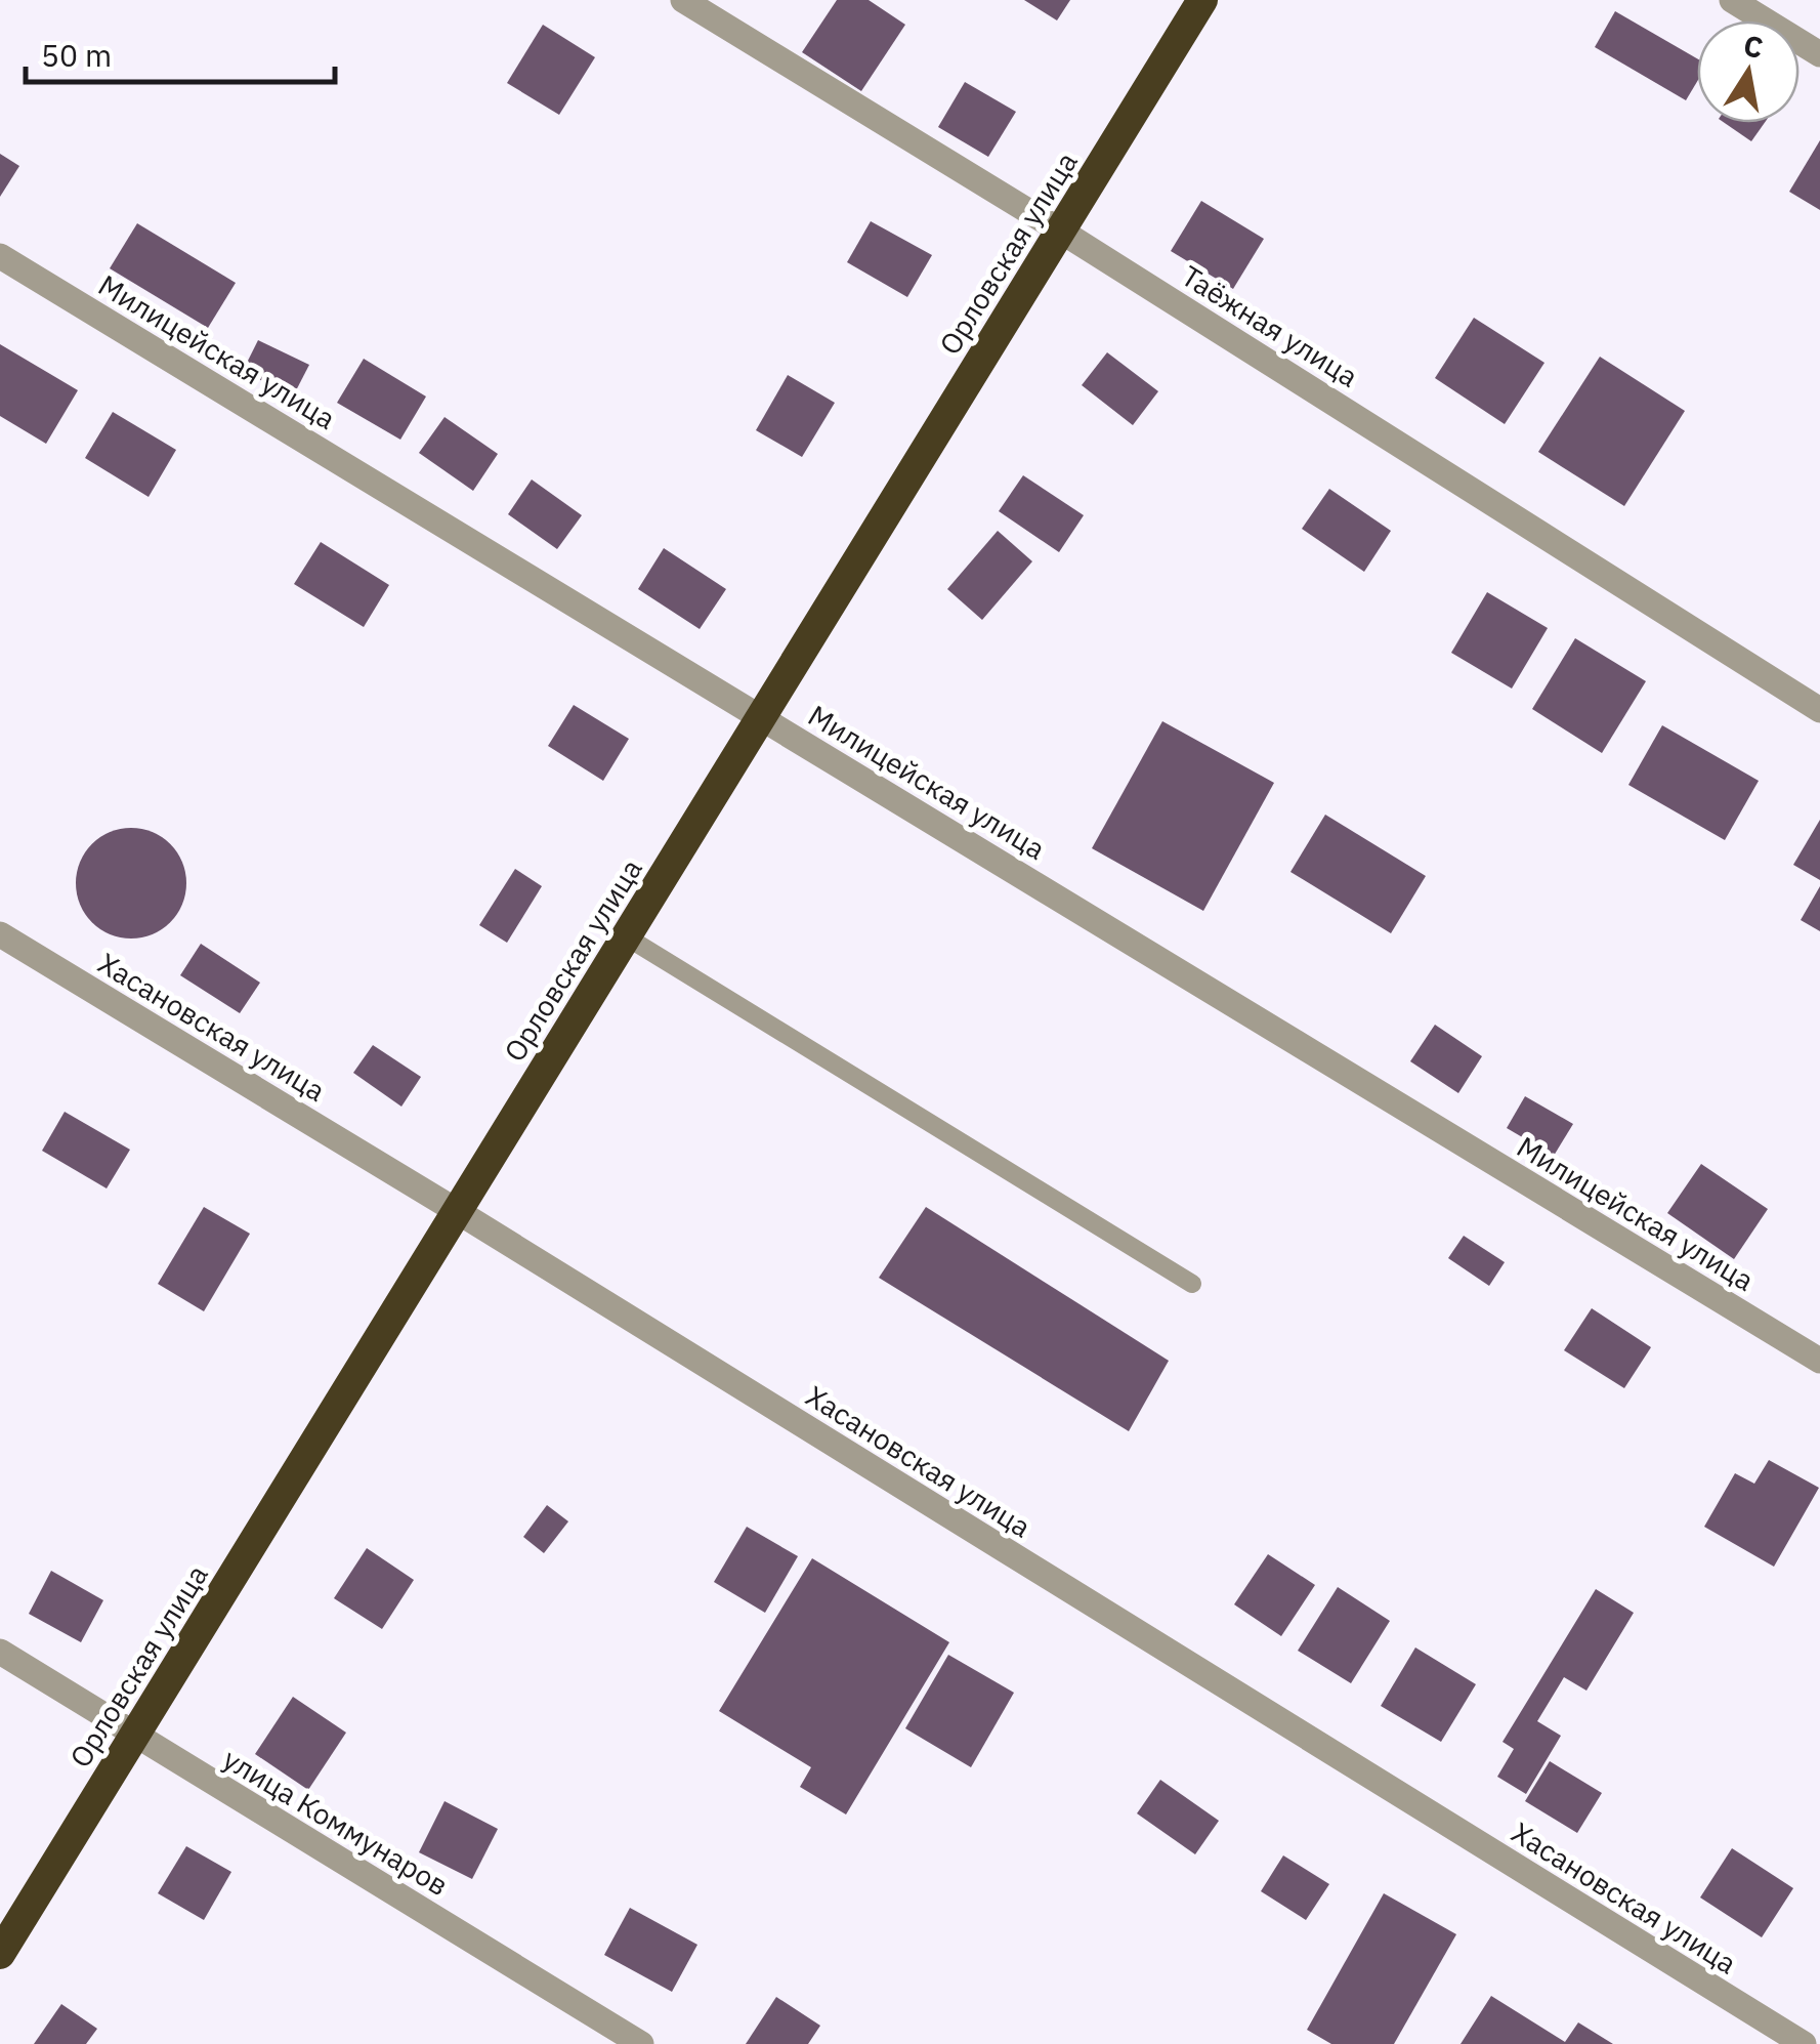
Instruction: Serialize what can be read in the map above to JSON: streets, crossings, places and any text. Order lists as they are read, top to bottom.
{
  "streets": {
    "highway": ["Орловская улица"],
    "street": [
      "Таёжная улица",
      "Милицейская улица",
      "Хасановская улица",
      "улица Коммунаров"
    ]
  },
  "crossings": [
    ["Орловская улица", "Таёжная улица"],
    ["Орловская улица", "Милицейская улица"],
    ["Орловская улица", "Хасановская улица"],
    ["Орловская улица", "улица Коммунаров"]
  ],
  "scale_bar": "50 m",
  "north": "top"
}
